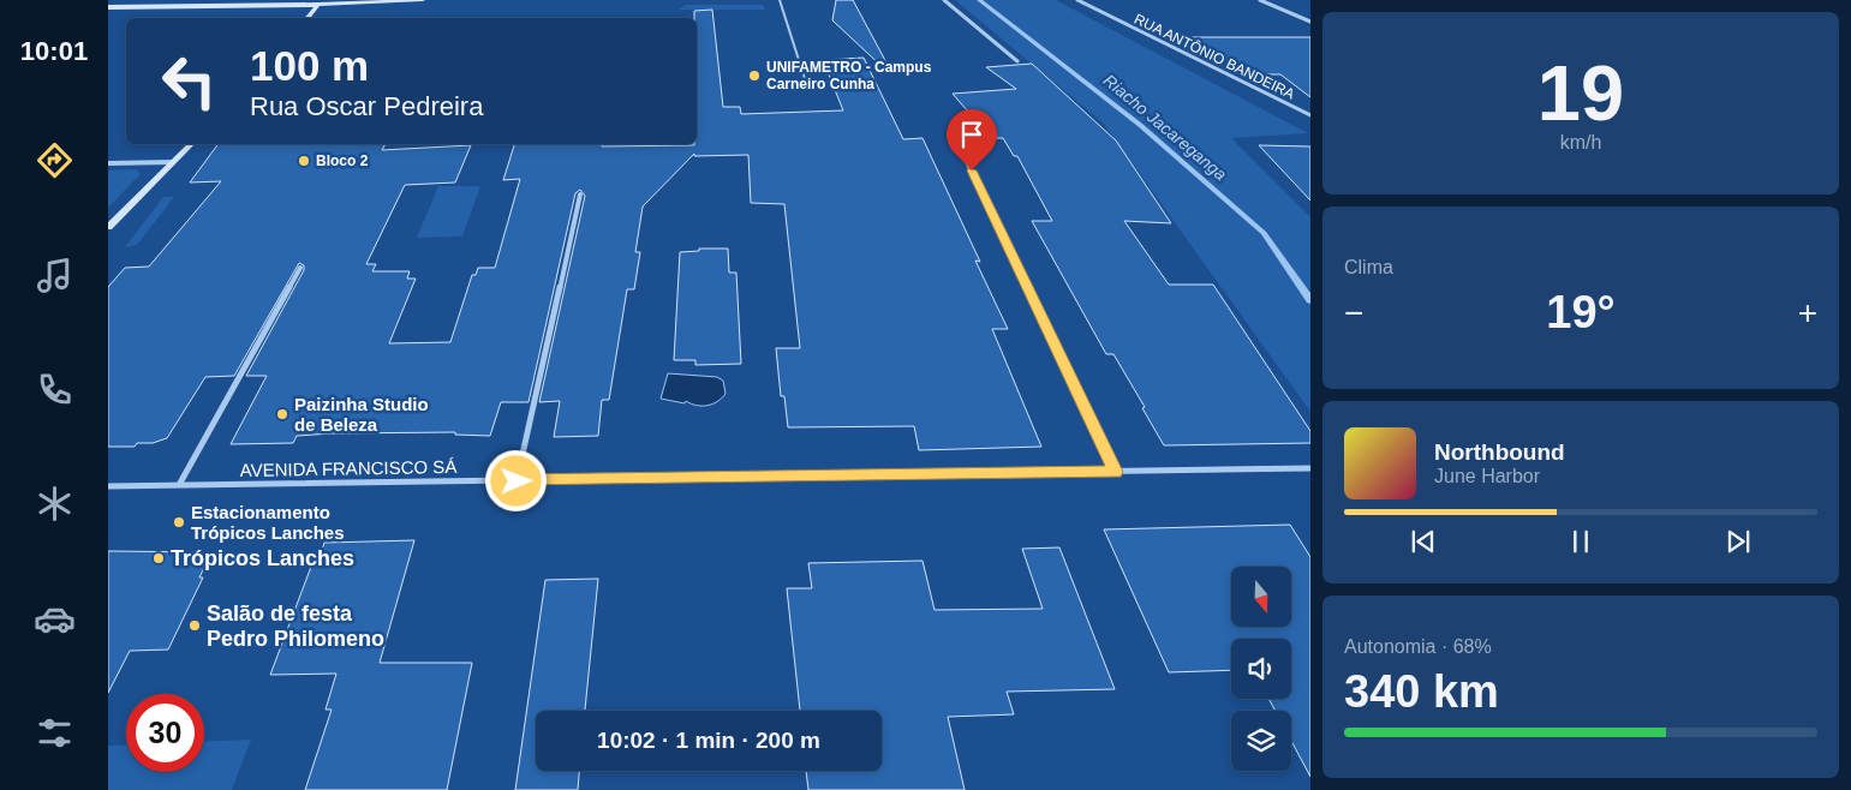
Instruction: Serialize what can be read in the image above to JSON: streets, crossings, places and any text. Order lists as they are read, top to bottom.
{
  "streets": {
    "street": ["RUA ANTÔNIO BANDEIRA", "AVENIDA FRANCISCO SÁ"]
  },
  "water": ["Riacho Jacareganga"],
  "places": [
    "UNIFAMETRO - Campus Carneiro Cunha",
    "Bloco 2",
    "Paizinha Studio de Beleza",
    "Estacionamento Trópicos Lanches",
    "Trópicos Lanches",
    "Salão de festa Pedro Philomeno"
  ],
  "north": "bottom",
  "page": {
    "tabs": "10:01",
    "tile": [
      ["19", "km/h"],
      "Clima",
      ["Autonomia · 68%", "340 km"]
    ],
    "turn": ["100 m", "Rua Oscar Pedreira"],
    "heat": ["−", "19°", "+"],
    "song": ["Northbound", "June Harbor"],
    "limit": "30",
    "trip": "10:02 · 1 min · 200 m"
  }
}
